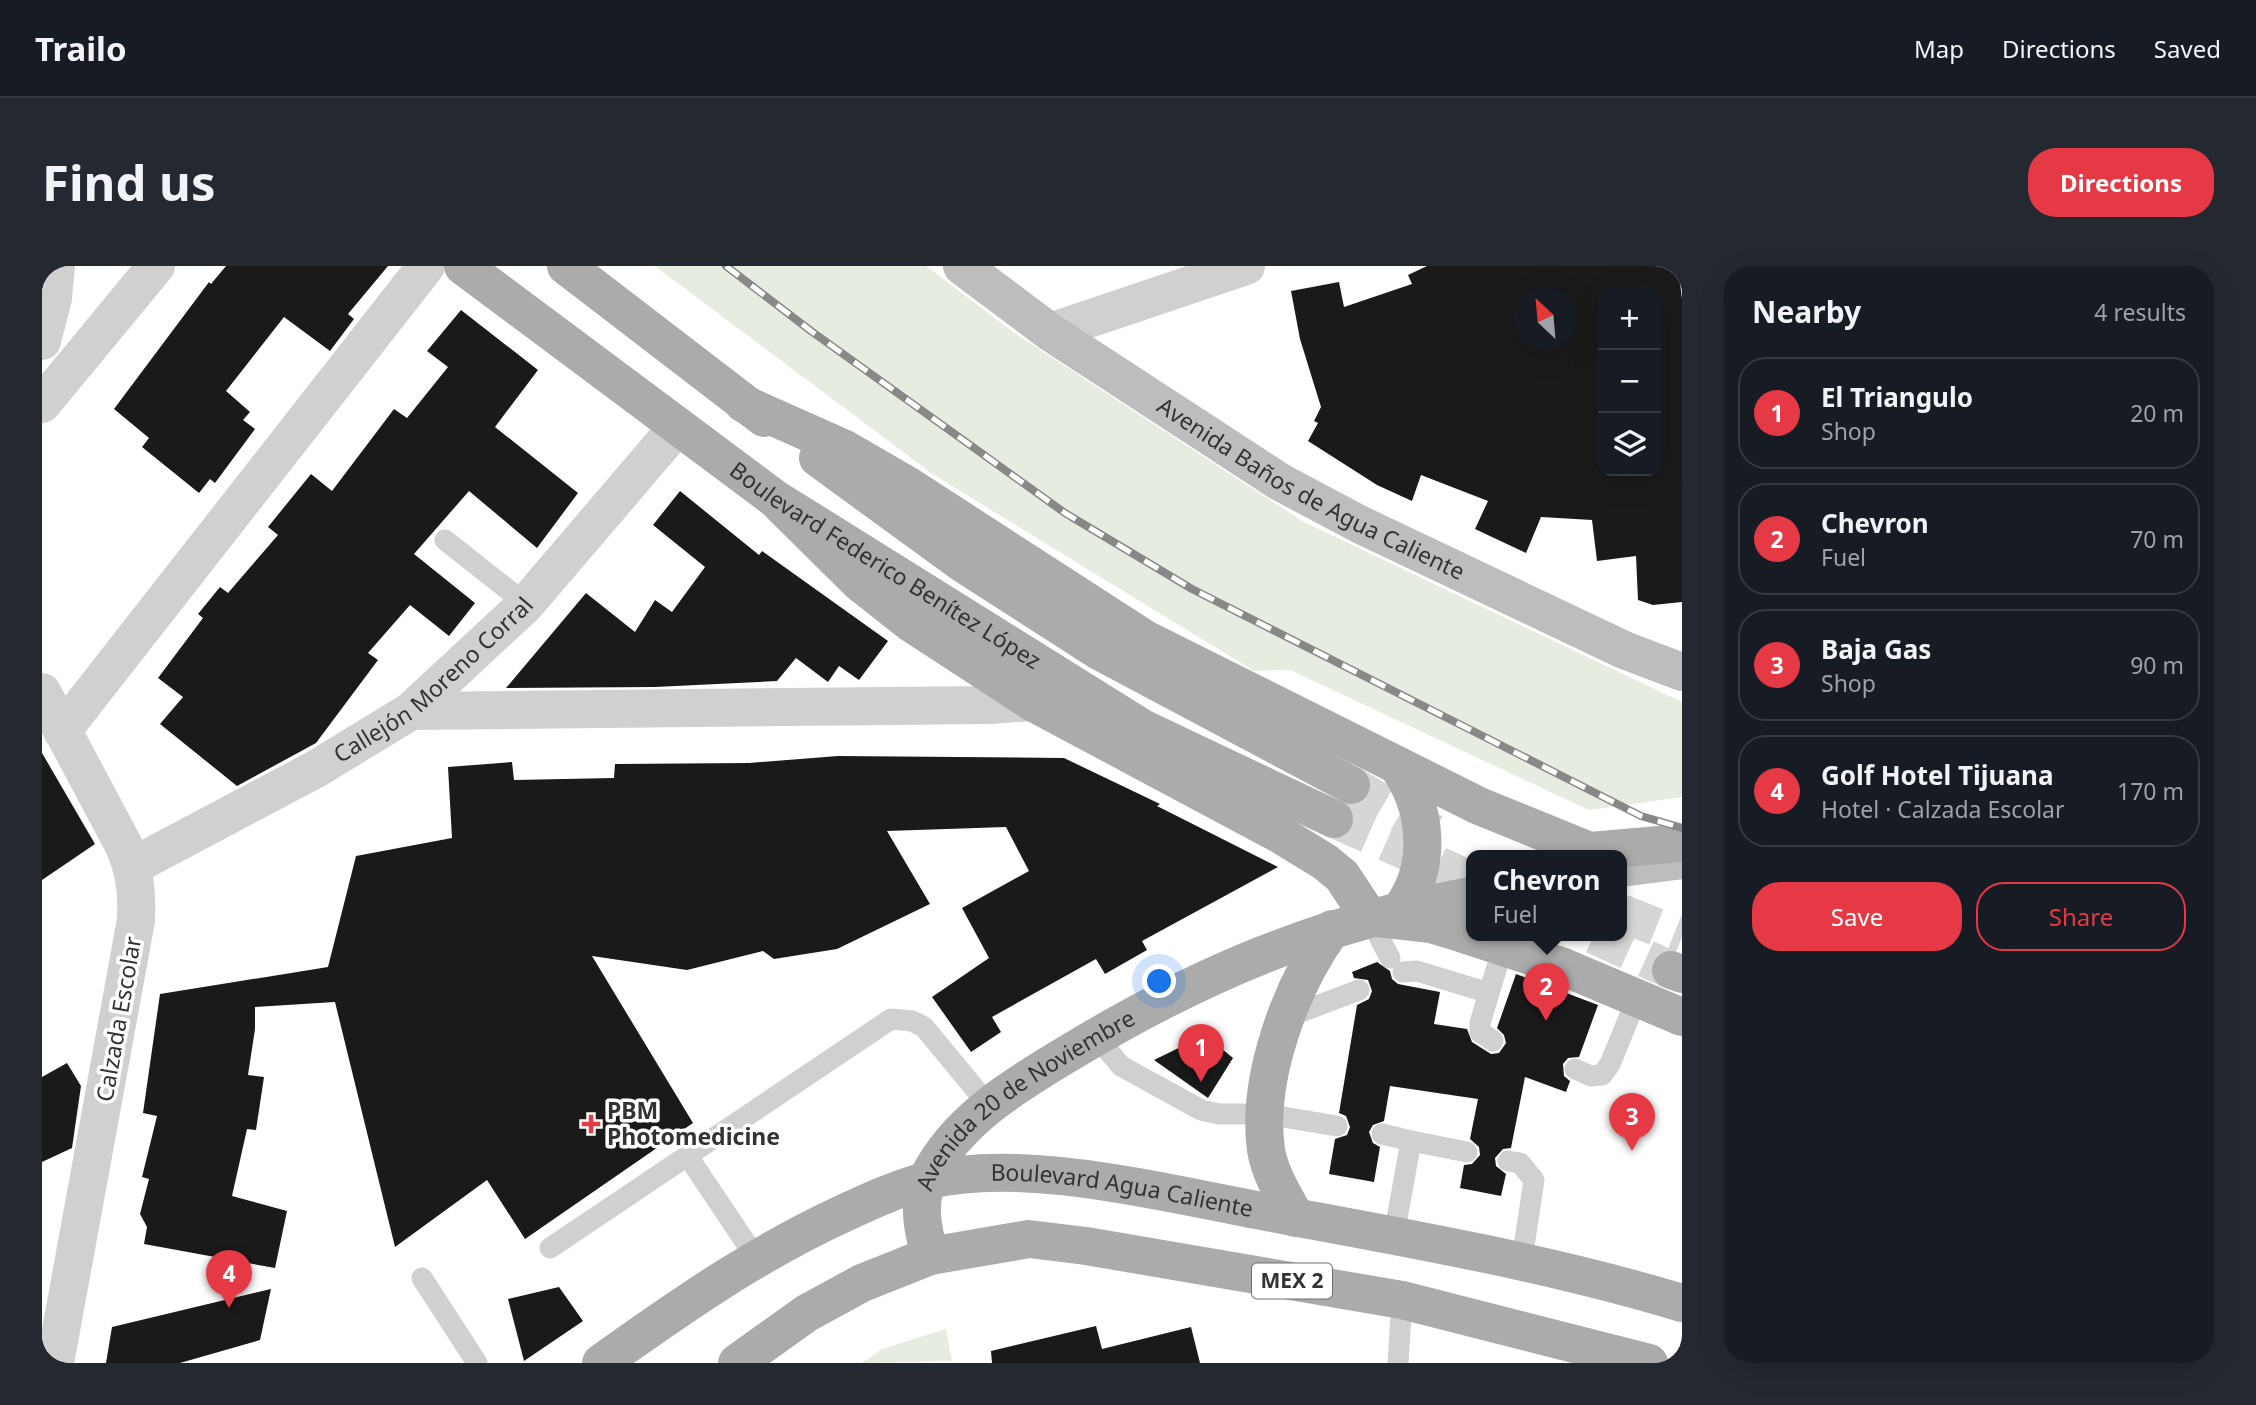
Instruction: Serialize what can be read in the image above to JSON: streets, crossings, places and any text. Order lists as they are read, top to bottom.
{
  "streets": {
    "main road": [
      "Boulevard Federico Benítez López",
      "Avenida 20 de Noviembre",
      "Boulevard Agua Caliente",
      "MEX 2"
    ],
    "street": ["Avenida Baños de Agua Caliente", "Callejón Moreno Corral", "Calzada Escolar"]
  },
  "crossings": [
    ["Boulevard Federico Benítez López", "Callejón Moreno Corral"],
    ["Callejón Moreno Corral", "Calzada Escolar"],
    ["Avenida 20 de Noviembre", "Boulevard Agua Caliente"],
    ["Avenida 20 de Noviembre", "MEX 2"]
  ],
  "places": {
    "health": ["PBM Photomedicine"]
  },
  "north": "top left",
  "page": {
    "header": "Trailo",
    "nav": ["Map", "Directions", "Saved"],
    "buttons": [
      "Directions",
      ["Save", "Share"]
    ],
    "title": "Find us",
    "heading": ["Nearby", "4 results"],
    "map_buttons": ["+", "−"],
    "list": [
      {
        "mark": "1",
        "name": "El Triangulo",
        "note": "Shop",
        "value": "20 m"
      },
      {
        "mark": "2",
        "name": "Chevron",
        "note": "Fuel",
        "value": "70 m"
      },
      {
        "mark": "3",
        "name": "Baja Gas",
        "note": "Shop",
        "value": "90 m"
      },
      {
        "mark": "4",
        "name": "Golf Hotel Tijuana",
        "note": "Hotel · Calzada Escolar",
        "value": "170 m"
      }
    ],
    "popup": ["Chevron", "Fuel"],
    "pins": [
      "2",
      "1",
      "3",
      "4"
    ]
  }
}
